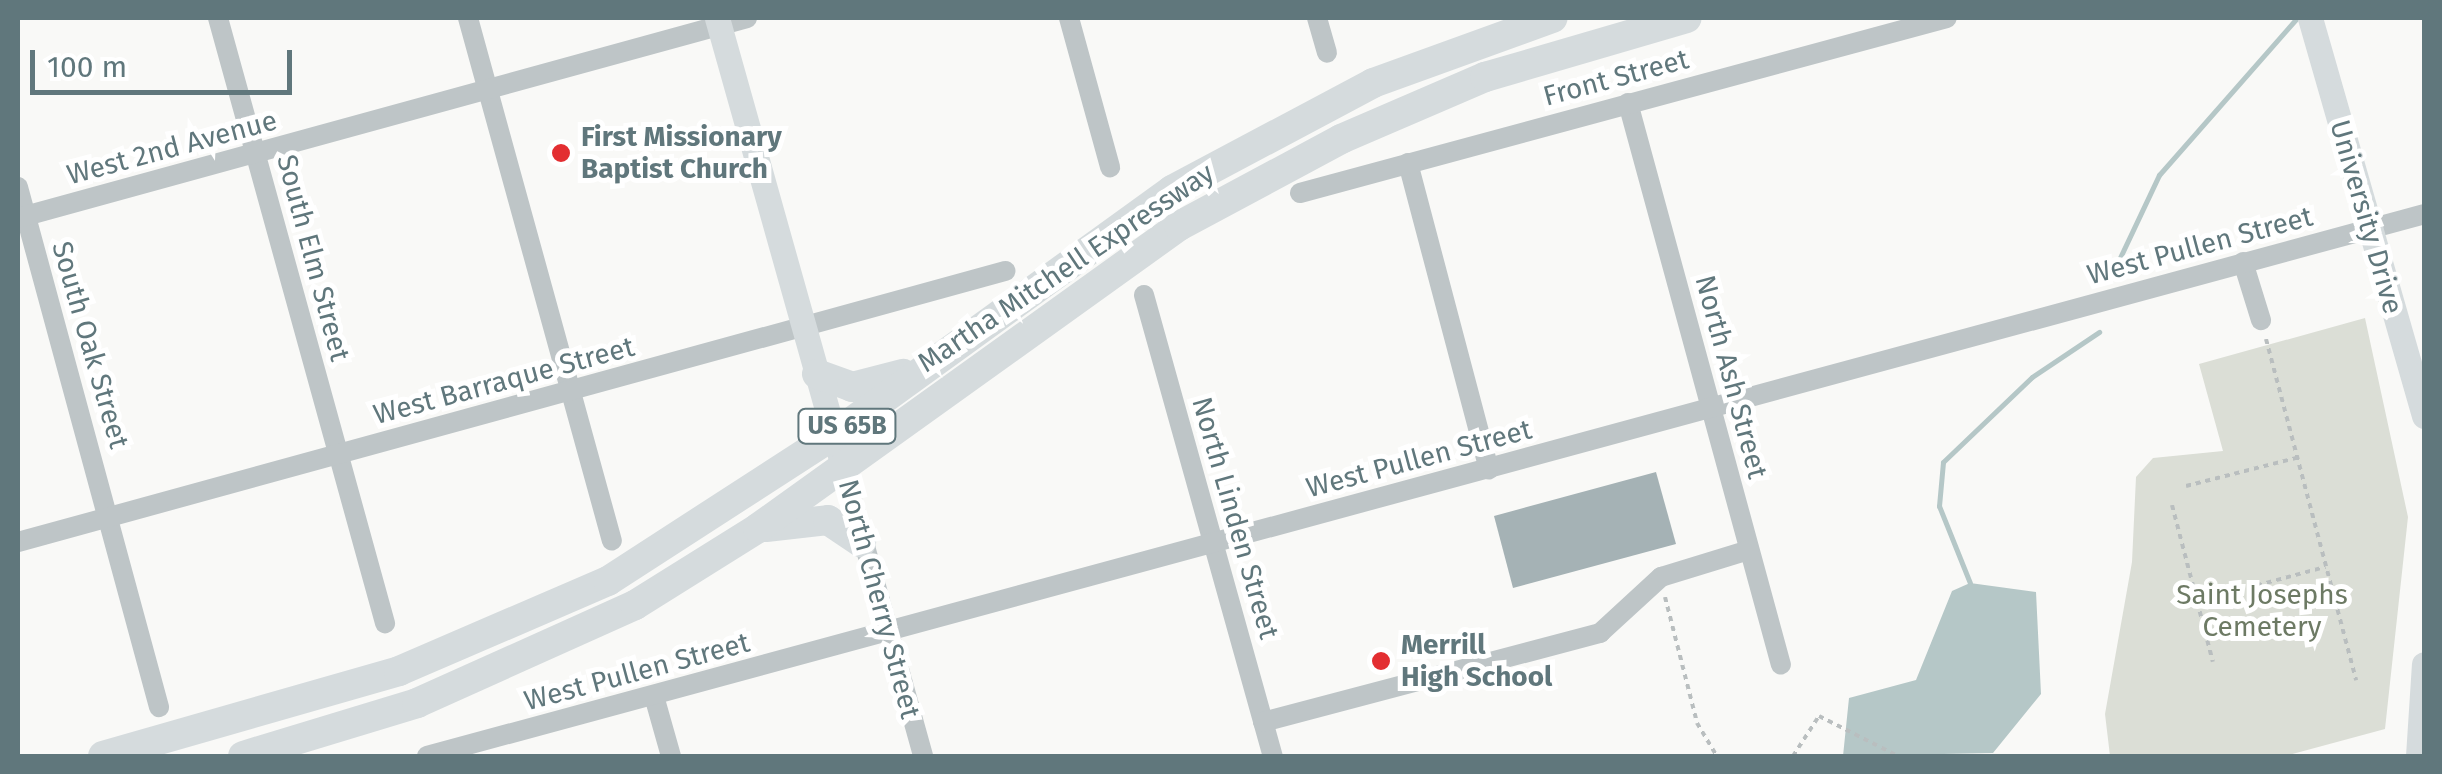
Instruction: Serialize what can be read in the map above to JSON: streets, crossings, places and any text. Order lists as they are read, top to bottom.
{
  "streets": {
    "highway": ["Martha Mitchell Expressway", "US 65B"],
    "main road": ["University Drive", "North Cherry Street"],
    "street": [
      "Front Street",
      "West 2nd Avenue",
      "West Pullen Street",
      "South Elm Street",
      "South Oak Street",
      "North Ash Street",
      "West Barraque Street",
      "North Linden Street"
    ]
  },
  "crossings": [
    ["Front Street", "North Ash Street"],
    ["West 2nd Avenue", "South Elm Street"],
    ["West 2nd Avenue", "South Oak Street"],
    ["West 2nd Avenue", "North Cherry Street"],
    ["University Drive", "West Pullen Street"],
    ["West Pullen Street", "North Ash Street"],
    ["West Pullen Street", "North Linden Street"],
    ["West Pullen Street", "North Cherry Street"],
    ["South Elm Street", "West Barraque Street"],
    ["Martha Mitchell Expressway", "North Cherry Street"],
    ["South Oak Street", "West Barraque Street"],
    ["West Barraque Street", "North Cherry Street"]
  ],
  "parks": ["Saint Josephs Cemetery"],
  "places": ["First Missionary Baptist Church", "Merrill High School"],
  "scale_bar": "100 m"
}
